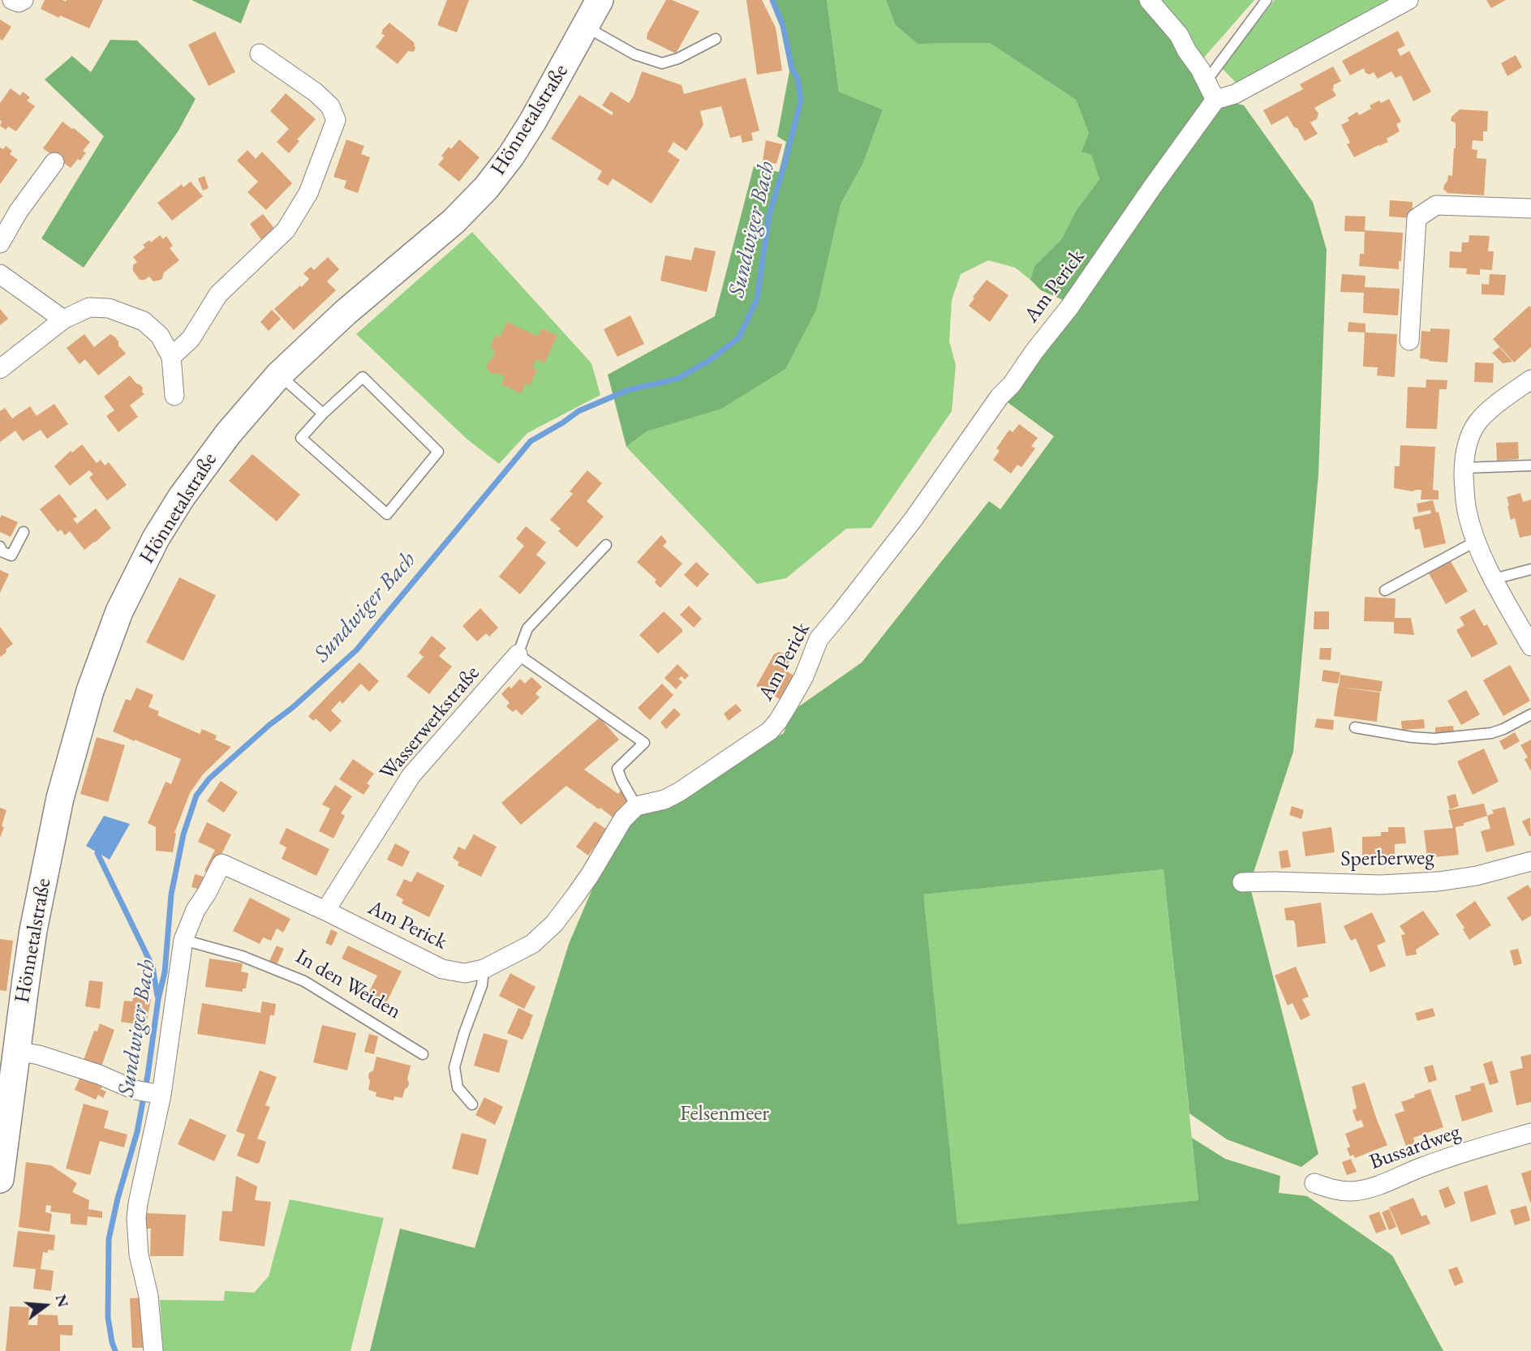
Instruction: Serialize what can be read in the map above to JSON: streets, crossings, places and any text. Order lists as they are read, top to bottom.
{
  "streets": {
    "main road": ["Hönnetalstraße"],
    "street": [
      "Am Perick",
      "Wasserwerkstraße",
      "Sperberweg",
      "Bussardweg"
    ],
    "lane": ["In den Weiden"]
  },
  "crossings": [
    ["Am Perick", "Wasserwerkstraße"],
    ["Am Perick", "In den Weiden"]
  ],
  "water": ["Sundwiger Bach"],
  "parks": ["Felsenmeer"],
  "north": "right"
}
